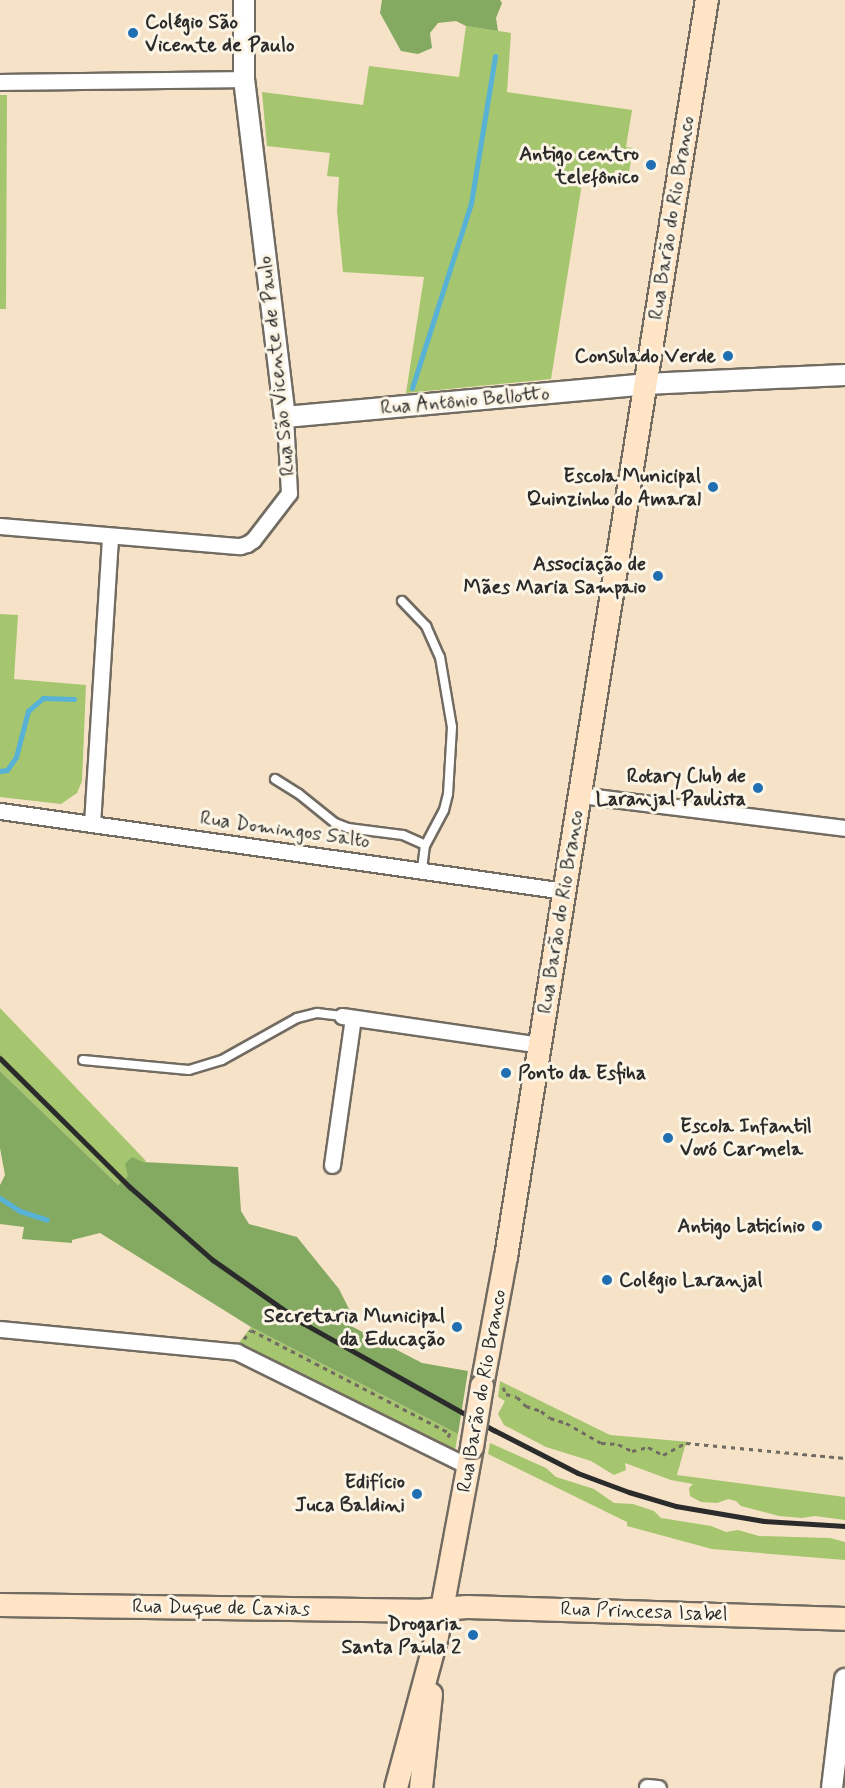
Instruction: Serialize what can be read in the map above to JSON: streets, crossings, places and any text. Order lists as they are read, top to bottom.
{
  "streets": {
    "main road": ["Rua Barão do Rio Branco", "Rua Duque de Caxias", "Rua Princesa Isabel"],
    "street": ["Rua São Vicente de Paulo", "Rua Antônio Bellotto", "Rua Domingos Salto"]
  },
  "crossings": [
    ["Rua Barão do Rio Branco", "Rua Antônio Bellotto"],
    ["Rua Barão do Rio Branco", "Rua Domingos Salto"],
    ["Rua Barão do Rio Branco", "Rua Duque de Caxias"],
    ["Rua Barão do Rio Branco", "Rua Princesa Isabel"],
    ["Rua São Vicente de Paulo", "Rua Antônio Bellotto"],
    ["Rua Duque de Caxias", "Rua Princesa Isabel"]
  ],
  "places": [
    "Colégio São Vicente de Paulo",
    "Antigo centro telefônico",
    "Consulado Verde",
    "Escola Municipal Quinzinho do Amaral",
    "Associação de Mães Maria Sampaio",
    "Rotary Club de Laranjal Paulista",
    "Ponto da Esfiha",
    "Escola Infantil Vovó Carmela",
    "Antigo Laticínio",
    "Colégio Laranjal",
    "Secretaria Municipal da Educação",
    "Edifício Juca Baldini",
    "Drogaria Santa Paula 2"
  ]
}
